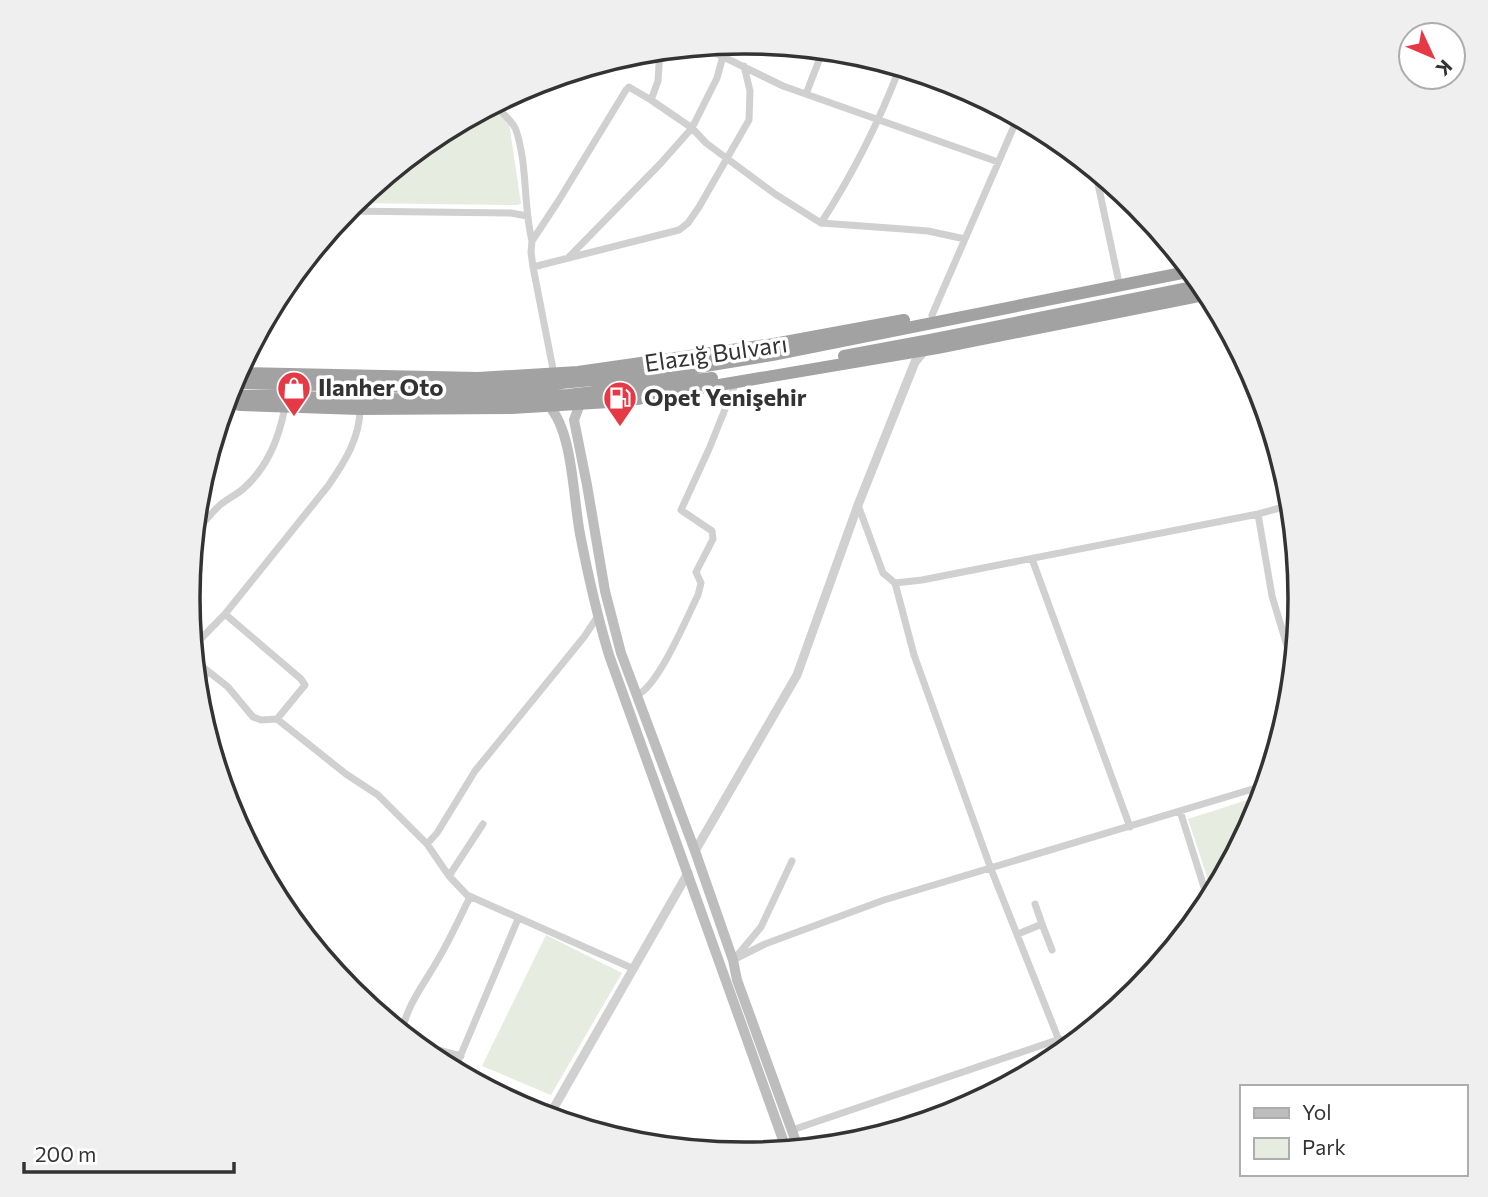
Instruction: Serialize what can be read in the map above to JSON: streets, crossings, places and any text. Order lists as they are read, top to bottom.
{
  "streets": {
    "highway": ["Elazığ Bulvarı"]
  },
  "places": {
    "shop": ["Ilanher Oto"],
    "fuel station": ["Opet Yenişehir"]
  },
  "legend": ["Yol", "Park"],
  "scale_bar": "200 m",
  "north": "bottom right"
}
